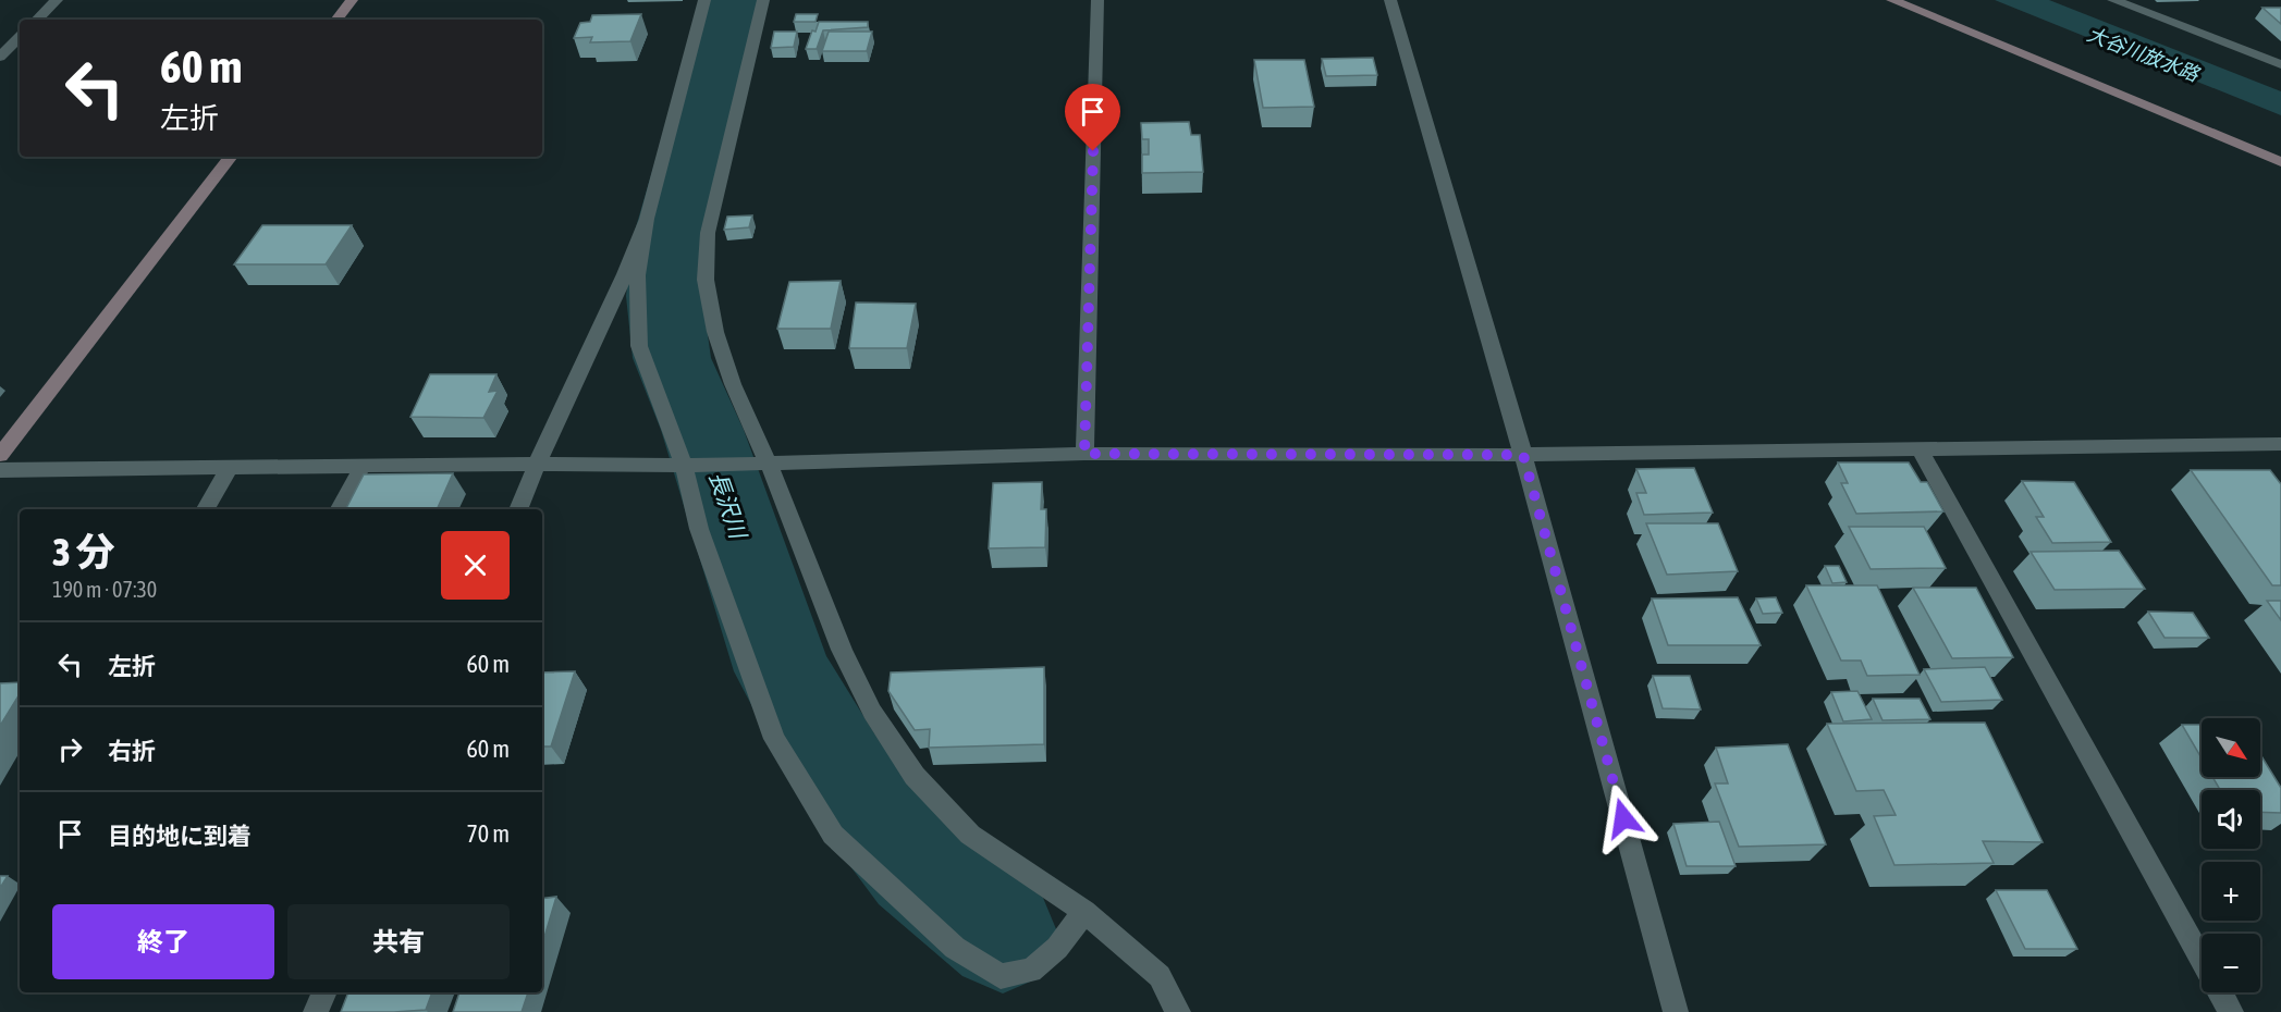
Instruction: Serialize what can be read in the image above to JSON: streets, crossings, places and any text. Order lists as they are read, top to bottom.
{
  "water": ["大谷川放水路", "長沢川"],
  "north": "bottom right",
  "page": {
    "turn": ["60 m", "左折"],
    "heading": ["3 分", "190 m · 07:30"],
    "list": [
      {
        "name": "左折",
        "value": "60 m"
      },
      {
        "name": "右折",
        "value": "60 m"
      },
      {
        "name": "目的地に到着",
        "value": "70 m"
      }
    ],
    "map_buttons": ["+", "−"],
    "buttons": ["終了", "共有"]
  }
}
